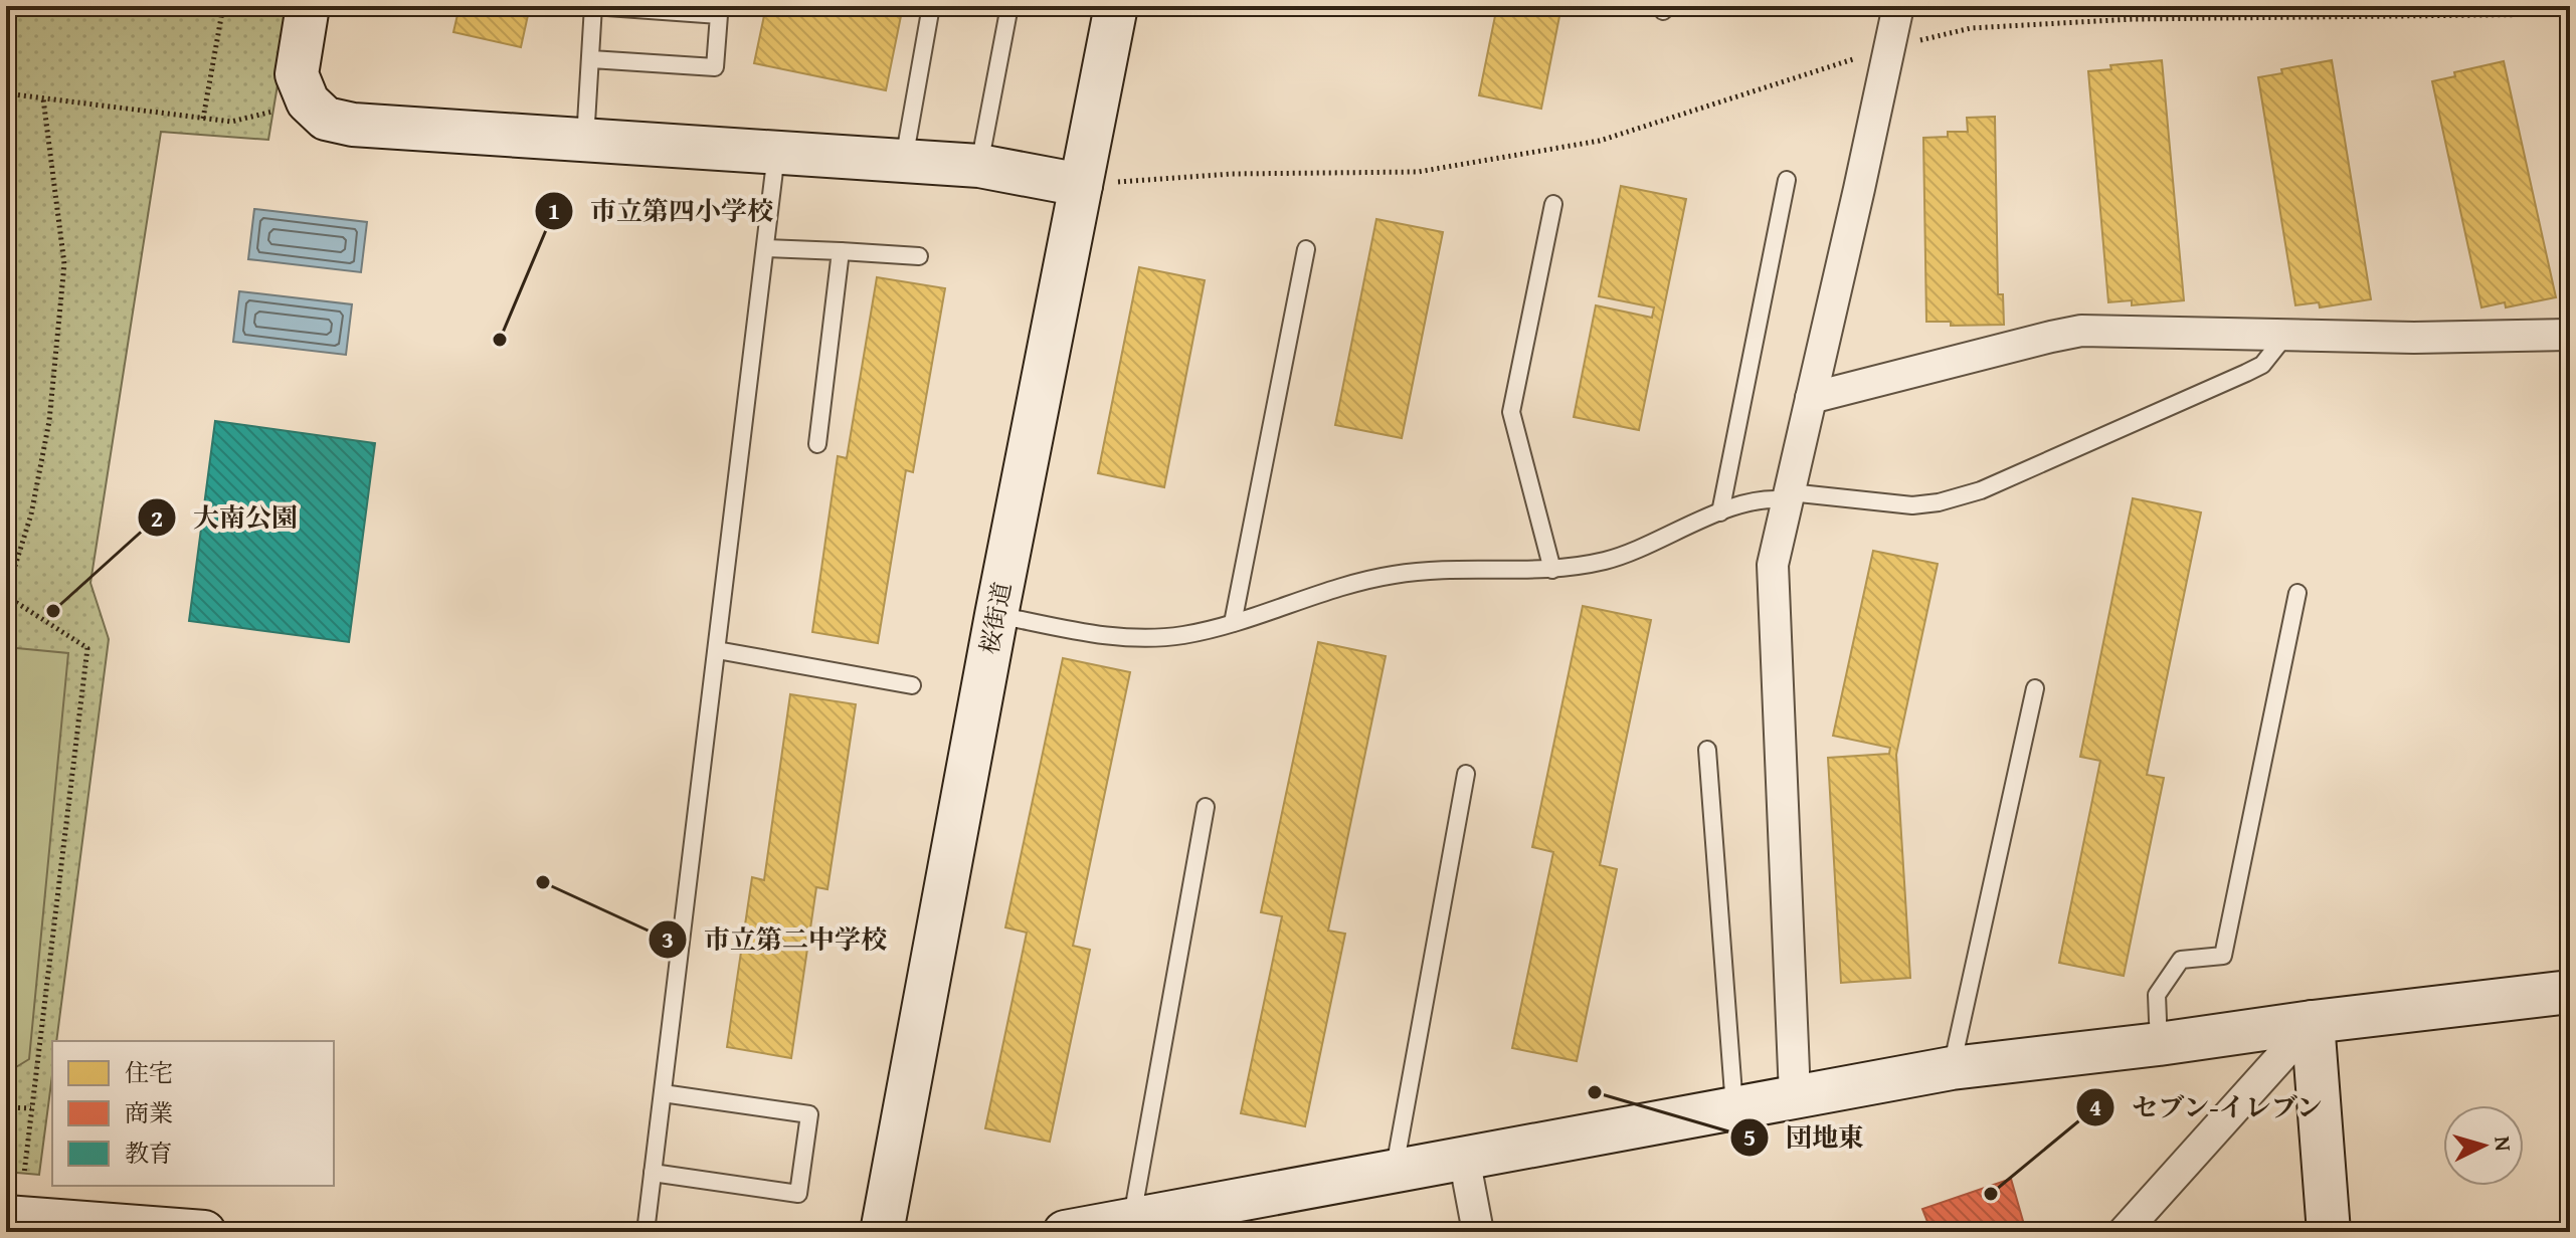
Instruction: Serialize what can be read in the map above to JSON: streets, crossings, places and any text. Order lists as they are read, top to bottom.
{
  "streets": {
    "street": ["桜街道"]
  },
  "places": [
    "市立第四小学校",
    "大南公園",
    "市立第二中学校",
    "団地東",
    "セブン-イレブン"
  ],
  "legend": ["住宅", "商業", "教育"],
  "north": "right"
}
